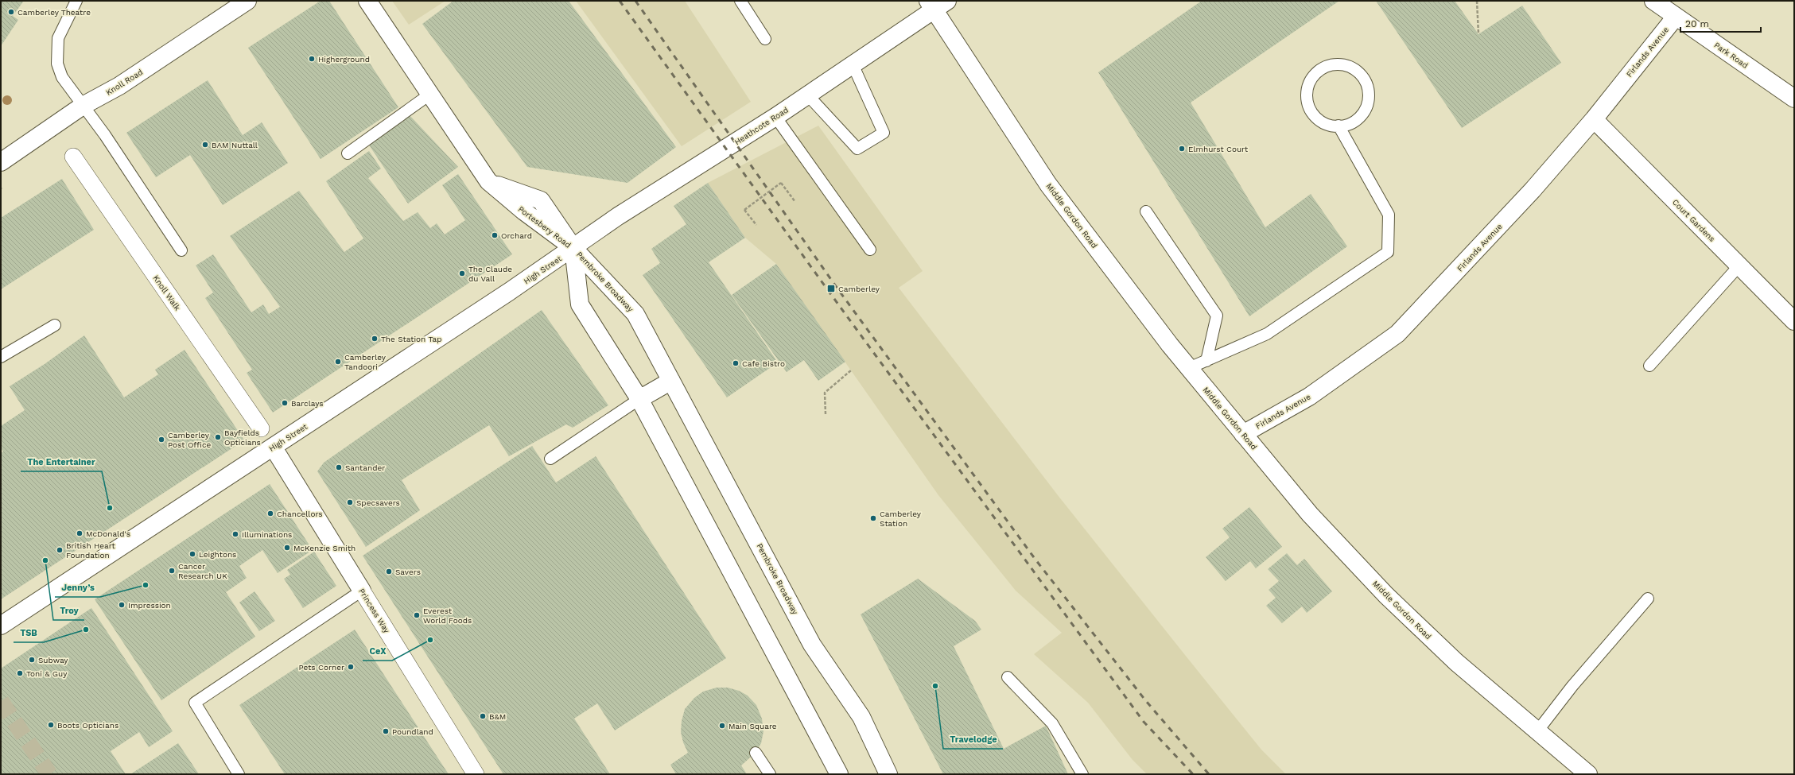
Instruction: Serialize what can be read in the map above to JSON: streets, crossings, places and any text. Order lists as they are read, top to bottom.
{
  "streets": {
    "street": [
      "Firlands Avenue",
      "Park Road",
      "Knoll Road",
      "Heathcote Road",
      "Middle Gordon Road",
      "Court Gardens",
      "Portesbery Road",
      "High Street",
      "Pembroke Broadway",
      "Knoll Walk",
      "Princess Way"
    ]
  },
  "crossings": [
    ["Firlands Avenue", "Park Road"],
    ["Firlands Avenue", "Middle Gordon Road"],
    ["Firlands Avenue", "Court Gardens"],
    ["Heathcote Road", "Middle Gordon Road"],
    ["Heathcote Road", "Portesbery Road"],
    ["Heathcote Road", "High Street"],
    ["Heathcote Road", "Pembroke Broadway"],
    ["Portesbery Road", "High Street"],
    ["Portesbery Road", "Pembroke Broadway"],
    ["High Street", "Pembroke Broadway"],
    ["High Street", "Princess Way"]
  ],
  "places": {
    "other": [
      "Camberley Theatre",
      "Higherground",
      "BAM Nuttall",
      "Elmhurst Court",
      "Orchard",
      "The Claude du Vall",
      "The Station Tap",
      "Camberley Tandoori",
      "Cafe Bistro",
      "Barclays",
      "Bayfields Opticians",
      "Camberley Post Office",
      "Santander",
      "Specsavers",
      "The Entertainer",
      "Chancellors",
      "Camberley Station",
      "McDonald's",
      "Illuminations",
      "McKenzie Smith",
      "British Heart Foundation",
      "Leightons",
      "Troy",
      "Cancer Research UK",
      "Savers",
      "Jenny’s",
      "Impression",
      "Everest World Foods",
      "TSB",
      "CeX",
      "Subway",
      "Pets Corner",
      "Toni & Guy",
      "Travelodge",
      "B&M",
      "Boots Opticians",
      "Main Square",
      "Poundland"
    ],
    "transit": ["Camberley"]
  },
  "scale_bar": "20 m"
}
